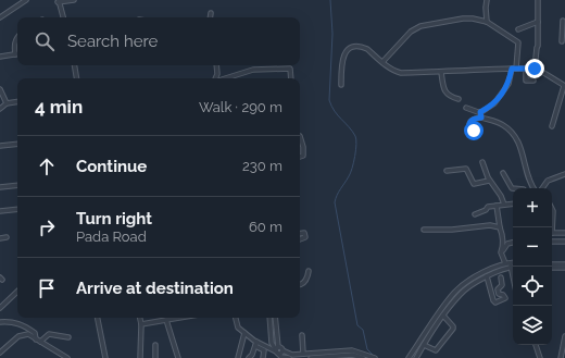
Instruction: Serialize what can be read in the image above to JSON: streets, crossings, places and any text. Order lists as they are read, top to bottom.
{
  "page": {
    "search": "Search here",
    "heading": ["4 min", "Walk · 290 m"],
    "list": [
      ["Continue", "230 m"],
      ["Turn right", "Pada Road", "60 m"],
      "Arrive at destination"
    ],
    "map_buttons": ["+", "−"]
  }
}
